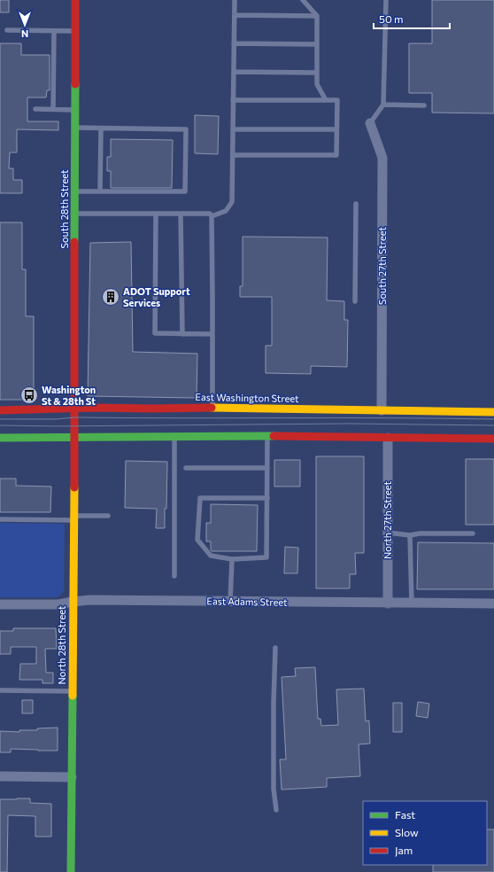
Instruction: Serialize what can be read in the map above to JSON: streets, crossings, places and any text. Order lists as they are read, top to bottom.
{
  "streets": {
    "main road": ["South 28th Street", "East Washington Street", "North 28th Street"],
    "street": ["South 27th Street", "North 27th Street", "East Adams Street"]
  },
  "crossings": [
    ["South 28th Street", "East Washington Street"],
    ["South 28th Street", "North 28th Street"],
    ["South 27th Street", "East Washington Street"],
    ["North 27th Street", "East Adams Street"],
    ["East Adams Street", "North 28th Street"]
  ],
  "places": {
    "building": ["ADOT Support Services"],
    "bus stop": ["Washington St & 28th St"]
  },
  "legend": ["Fast", "Slow", "Jam"],
  "scale_bar": "50 m",
  "north": "bottom"
}
